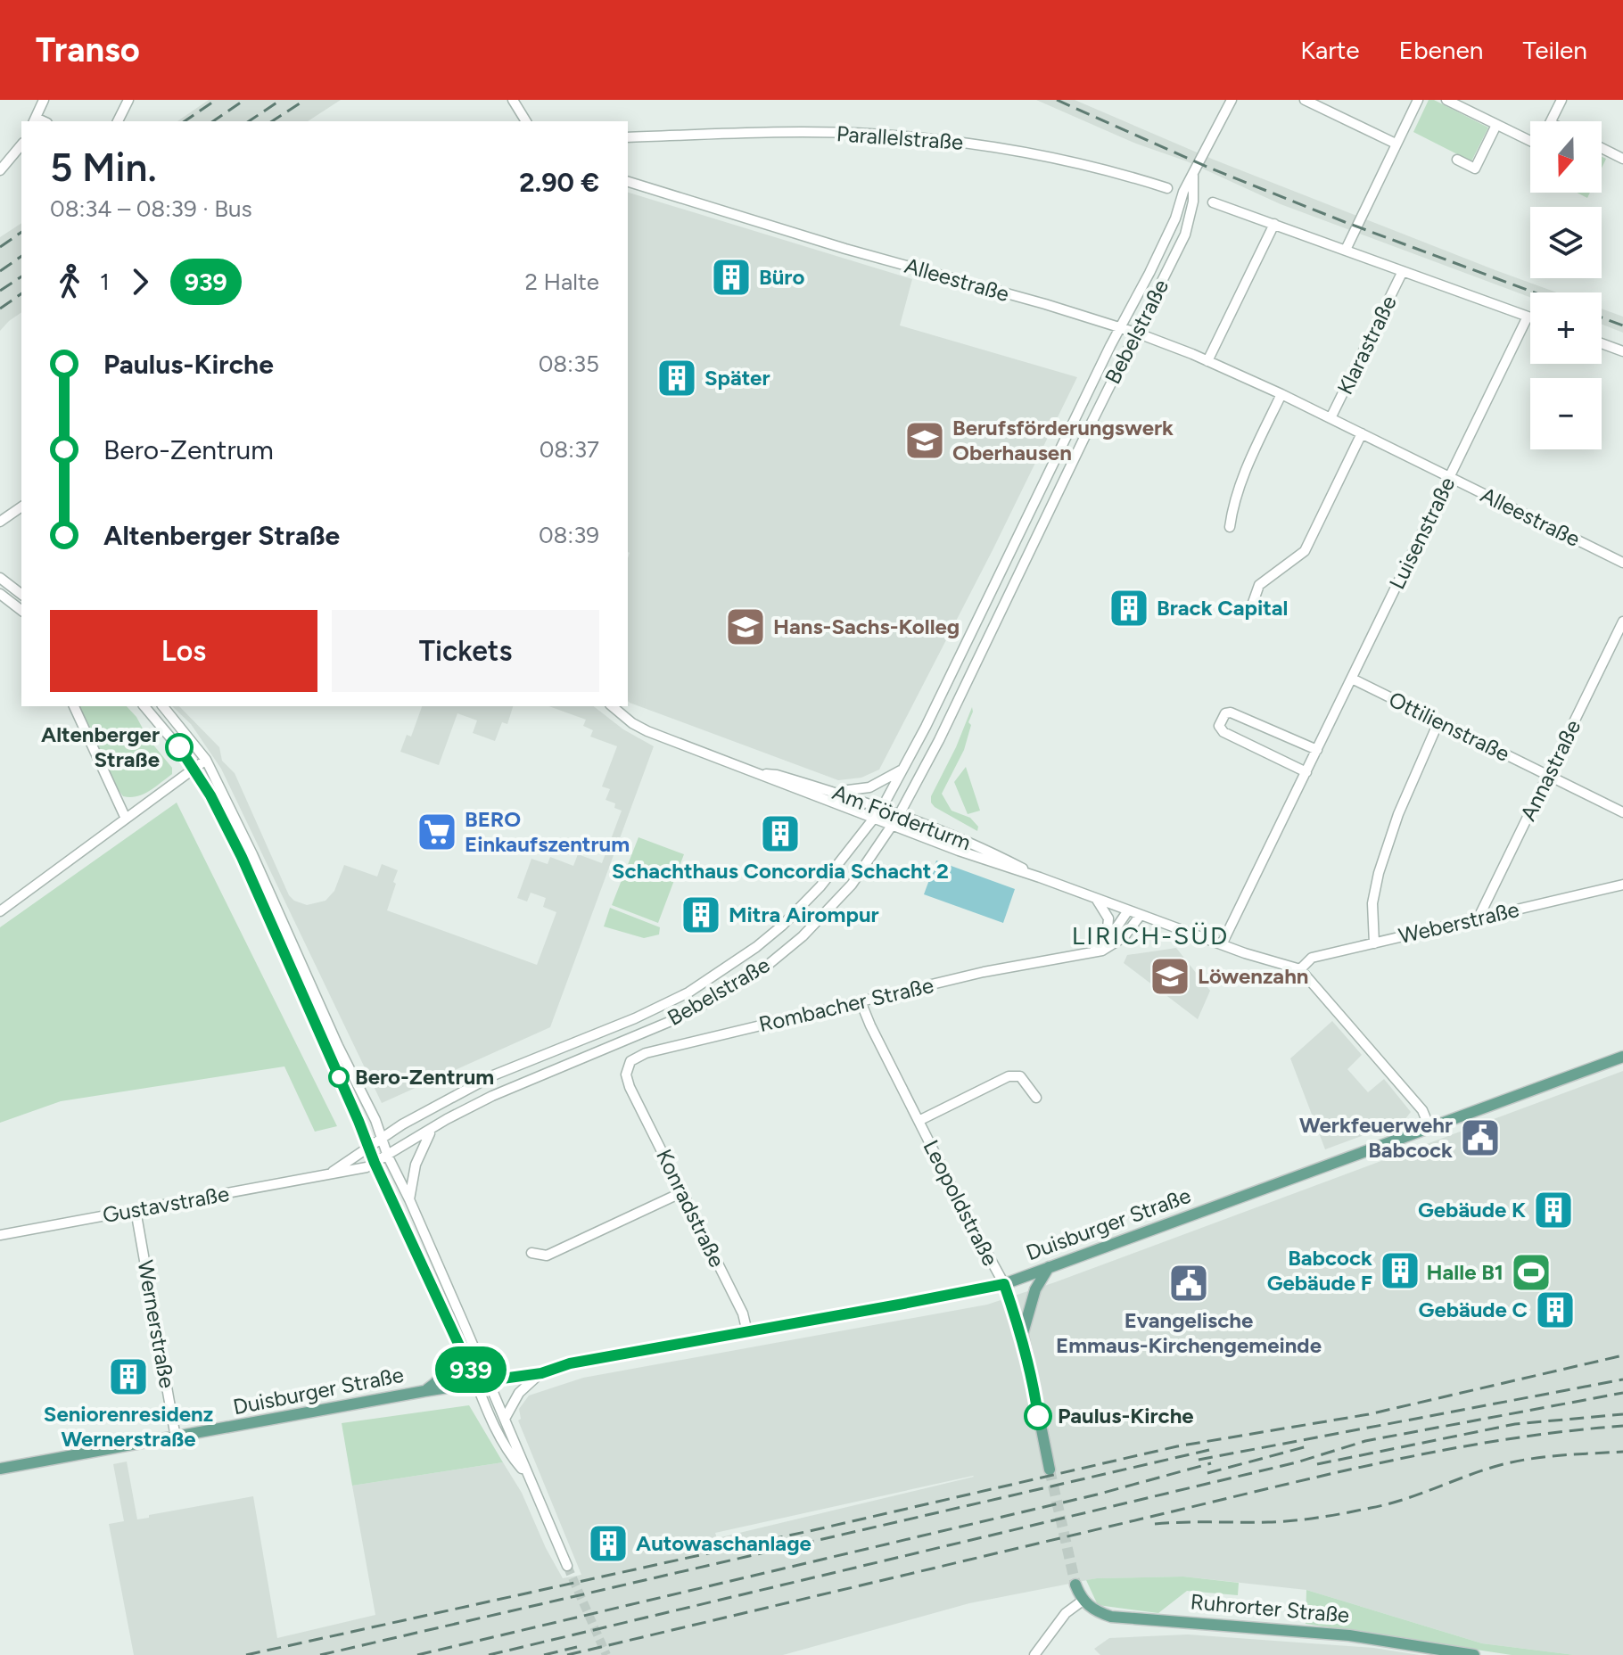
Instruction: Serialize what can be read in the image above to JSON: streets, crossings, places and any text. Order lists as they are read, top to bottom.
{
  "streets": {
    "main road": ["Duisburger Straße", "Ruhrorter Straße"],
    "street": [
      "Parallelstraße",
      "Alleestraße",
      "Bebelstraße",
      "Klarastraße",
      "Luisenstraße",
      "Ottilienstraße",
      "Annastraße",
      "Am Förderturm",
      "Weberstraße",
      "Rombacher Straße",
      "Leopoldstraße",
      "Gustavstraße",
      "Konradstraße",
      "Wernerstraße"
    ]
  },
  "crossings": [
    ["Alleestraße", "Bebelstraße"],
    ["Alleestraße", "Klarastraße"],
    ["Alleestraße", "Luisenstraße"],
    ["Bebelstraße", "Am Förderturm"],
    ["Bebelstraße", "Gustavstraße"],
    ["Luisenstraße", "Ottilienstraße"],
    ["Luisenstraße", "Am Förderturm"],
    ["Ottilienstraße", "Annastraße"],
    ["Annastraße", "Weberstraße"],
    ["Am Förderturm", "Weberstraße"],
    ["Am Förderturm", "Rombacher Straße"],
    ["Rombacher Straße", "Leopoldstraße"],
    ["Rombacher Straße", "Konradstraße"],
    ["Leopoldstraße", "Duisburger Straße"],
    ["Gustavstraße", "Wernerstraße"],
    ["Konradstraße", "Duisburger Straße"],
    ["Duisburger Straße", "Wernerstraße"]
  ],
  "districts": ["LIRICH-SÜD"],
  "places": {
    "building": [
      "Büro",
      "Später",
      "Brack Capital",
      "Schachthaus Concordia Schacht 2",
      "Mitra Airompur",
      "Gebäude K",
      "Babcock Gebäude F",
      "Gebäude C",
      "Seniorenresidenz Wernerstraße",
      "Autowaschanlage"
    ],
    "school or university": ["Berufsförderungswerk Oberhausen", "Hans-Sachs-Kolleg", "Löwenzahn"],
    "other": ["Altenberger Straße", "Bero-Zentrum", "Paulus-Kirche"],
    "supermarket": ["BERO Einkaufszentrum"],
    "public building": ["Werkfeuerwehr Babcock", "Evangelische Emmaus-Kirchengemeinde"],
    "sports": ["Halle B1"]
  },
  "lines": ["bus line 939"],
  "north": "bottom",
  "page": {
    "header": "Transo",
    "nav": ["Karte", "Ebenen", "Teilen"],
    "on_map": "939",
    "map_buttons": ["+", "−"],
    "heading": ["5 Min.", "08:34 – 08:39 · Bus", "2.90 €"],
    "legs": ["1", "939", "2 Halte"],
    "list": [
      {
        "name": "Paulus-Kirche",
        "value": "08:35"
      },
      {
        "name": "Bero-Zentrum",
        "value": "08:37"
      },
      {
        "name": "Altenberger Straße",
        "value": "08:39"
      }
    ],
    "buttons": ["Los", "Tickets"]
  }
}
